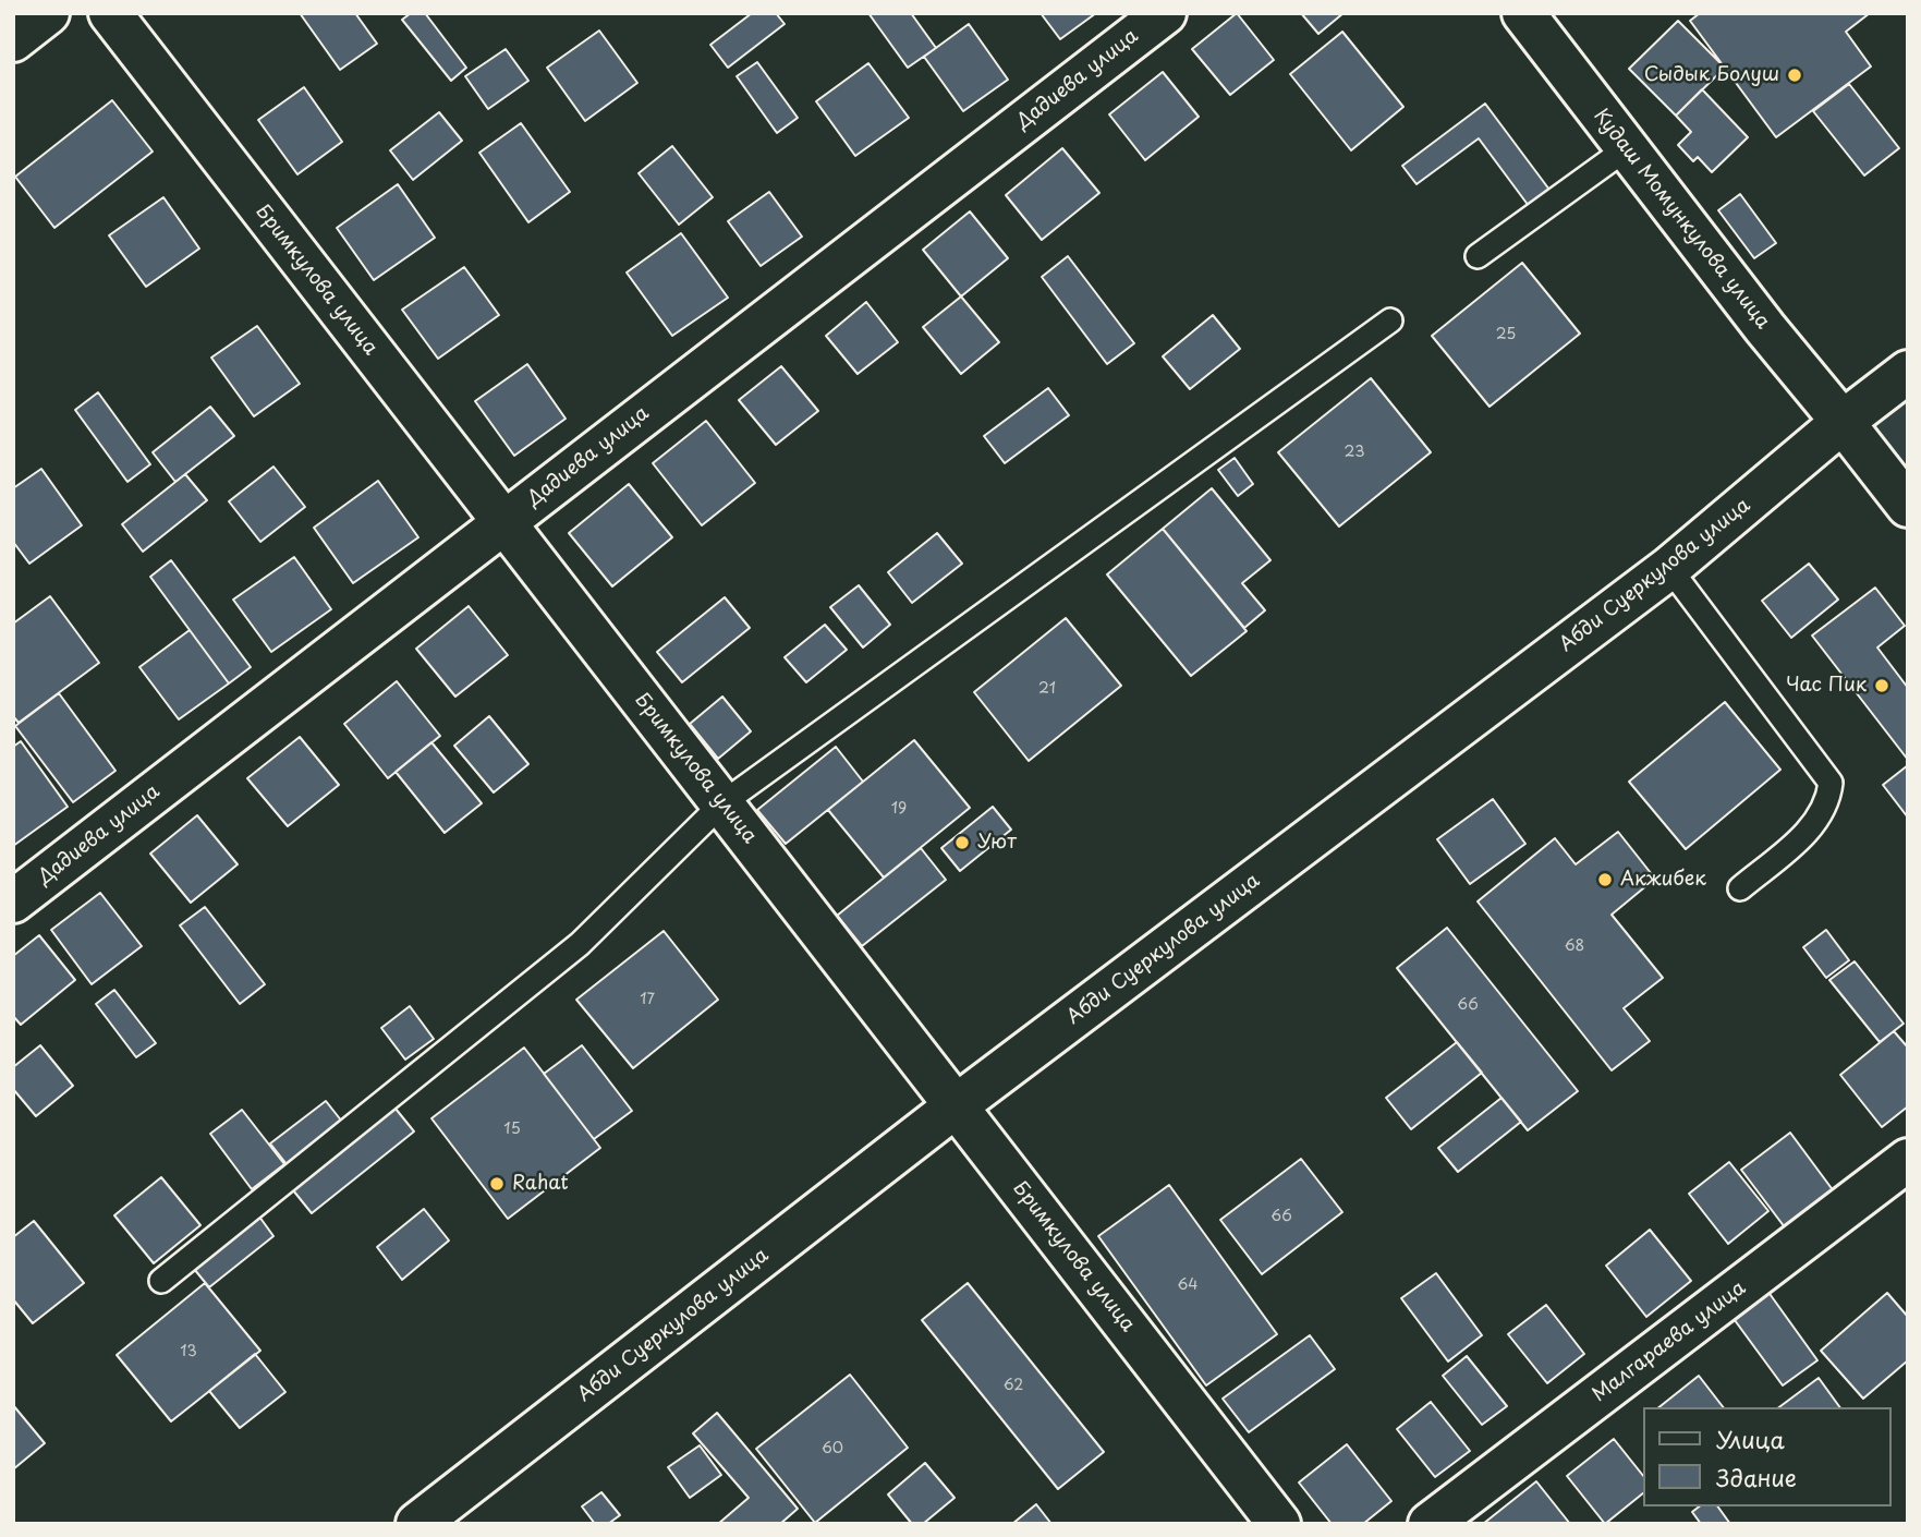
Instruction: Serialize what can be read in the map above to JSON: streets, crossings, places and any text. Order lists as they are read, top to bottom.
{
  "streets": {
    "street": [
      "Дадиева улица",
      "Кудаш Момункулова улица",
      "Бримкулова улица",
      "Абди Суеркулова улица",
      "Малгараева улица"
    ]
  },
  "crossings": [
    ["Дадиева улица", "Бримкулова улица"],
    ["Кудаш Момункулова улица", "Абди Суеркулова улица"],
    ["Бримкулова улица", "Абди Суеркулова улица"]
  ],
  "places": [
    "Сыдык Болуш",
    "Час Пик",
    "Уют",
    "Акжибек",
    "Rahat"
  ],
  "house_numbers": [
    "25",
    "23",
    "21",
    "19",
    "68",
    "17",
    "66",
    "15",
    "66",
    "64",
    "13",
    "62",
    "60"
  ],
  "legend": ["Улица", "Здание"]
}
